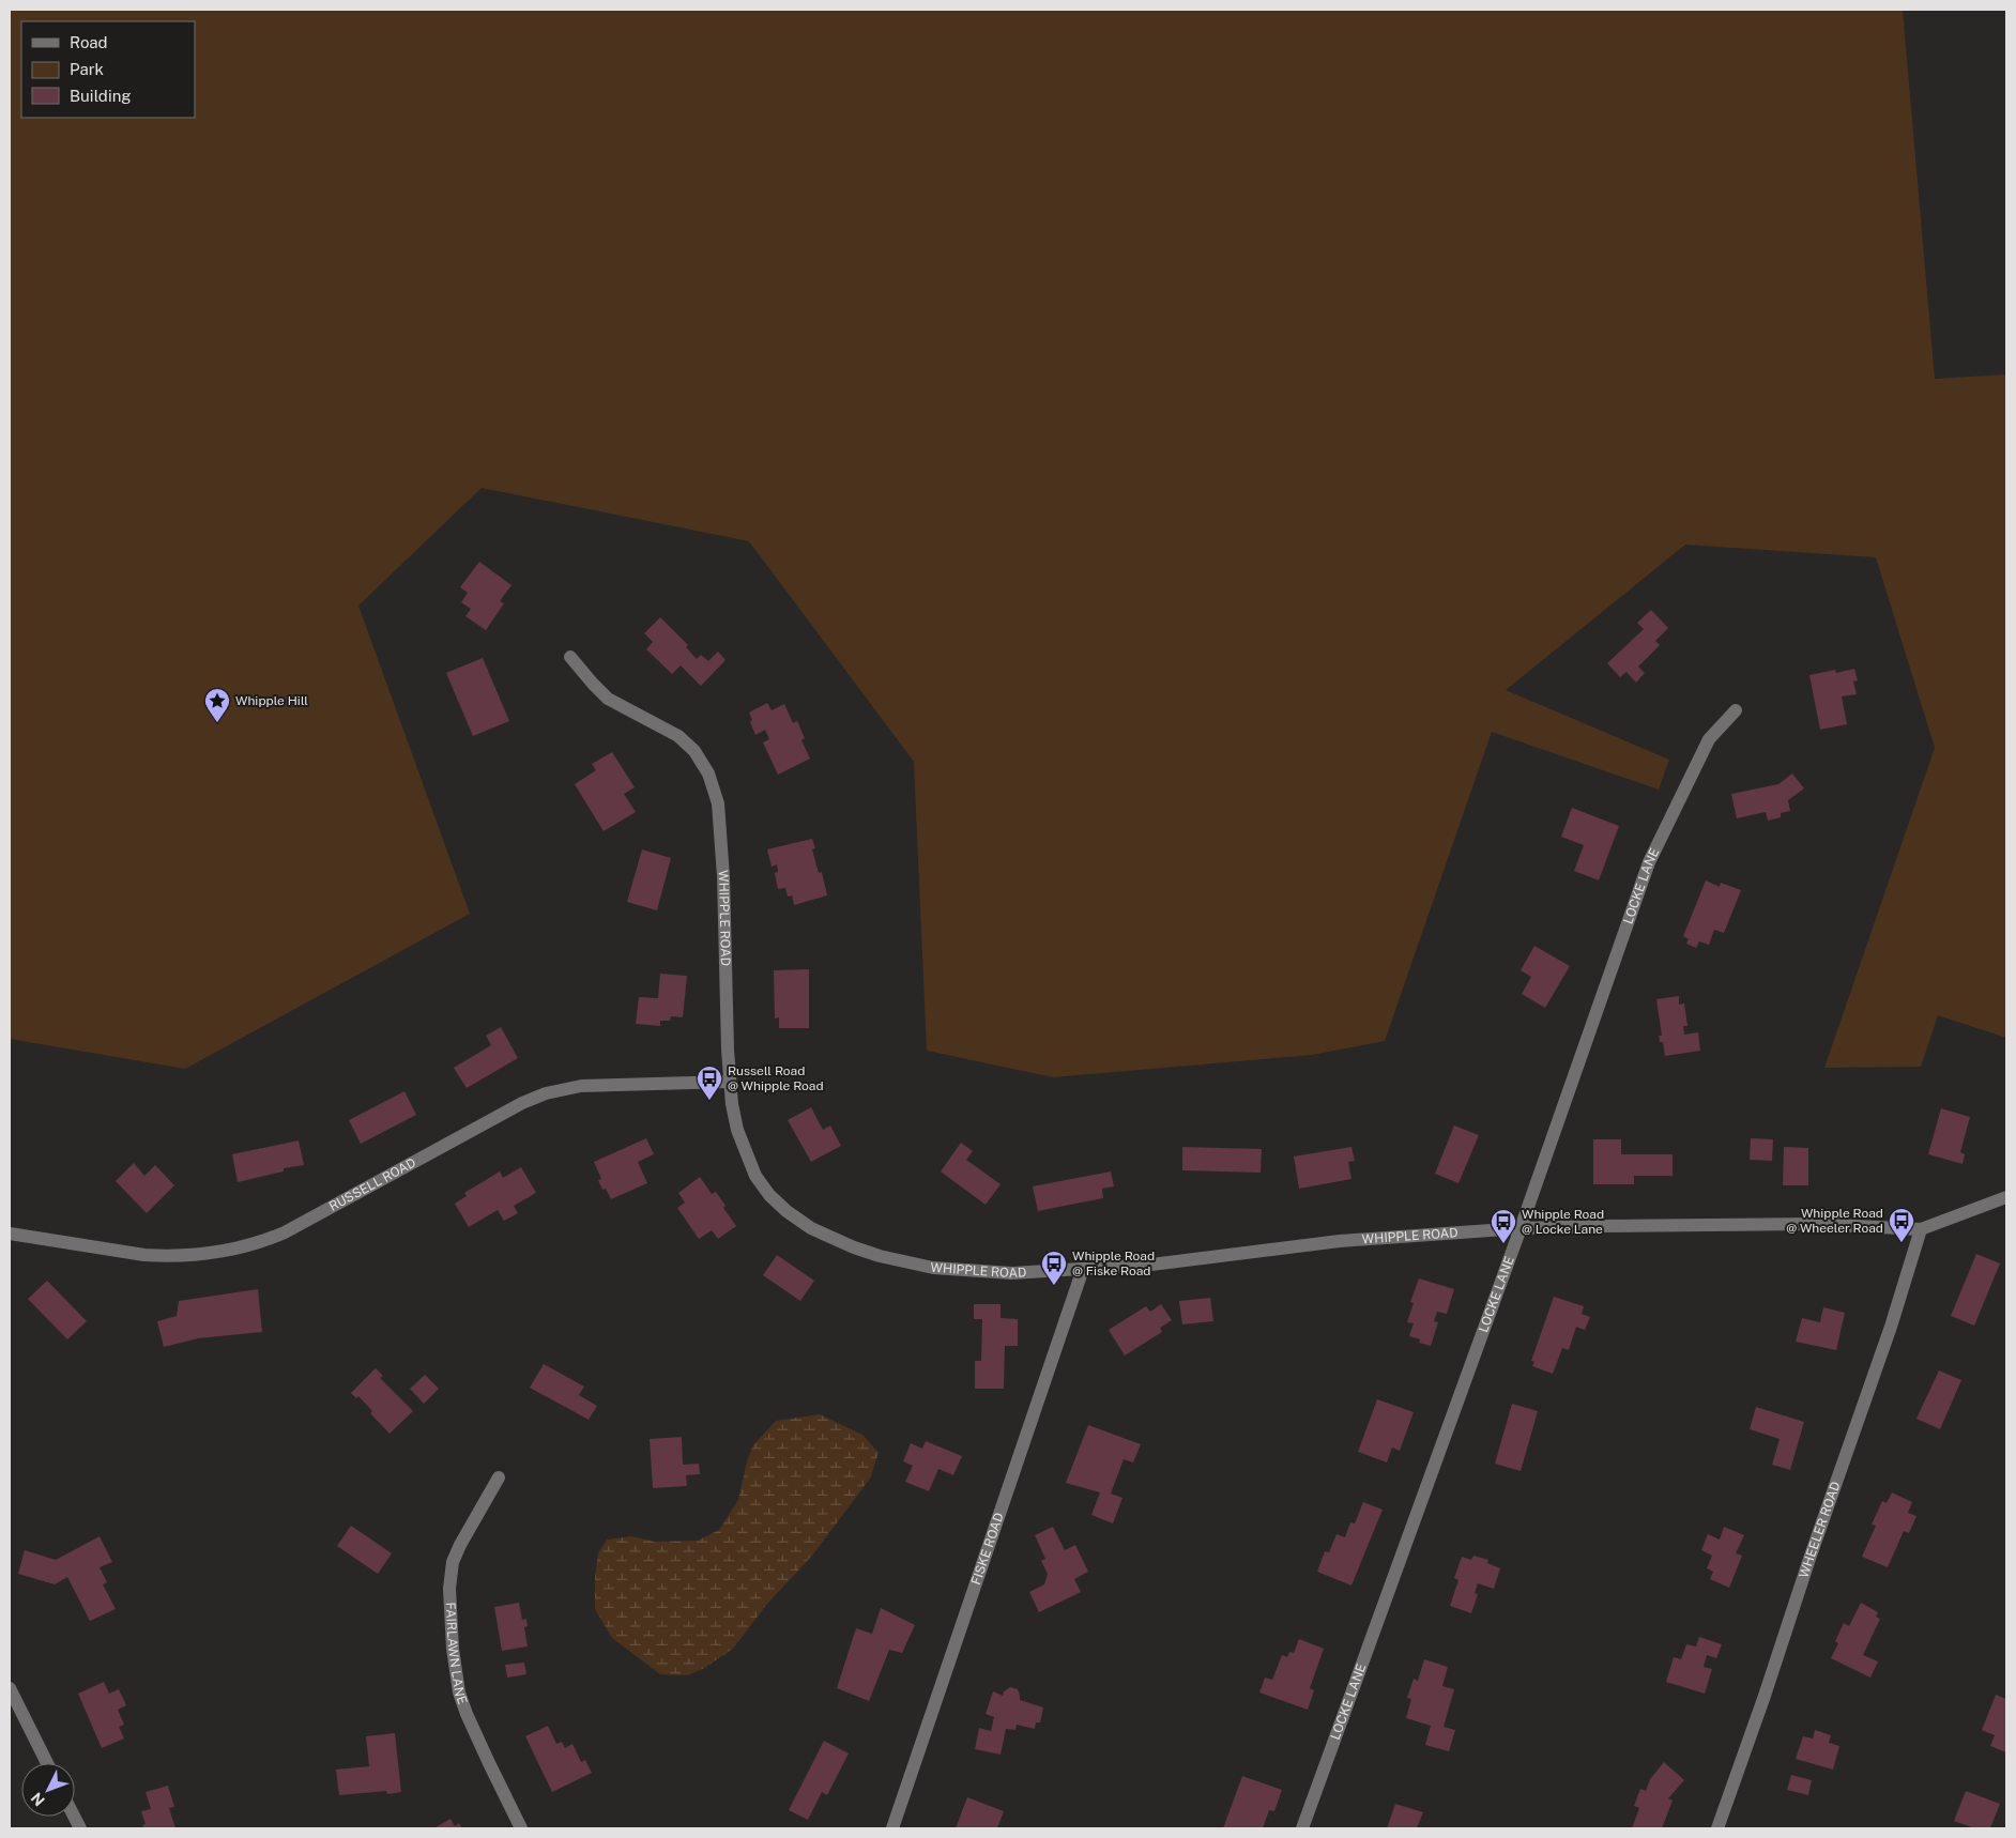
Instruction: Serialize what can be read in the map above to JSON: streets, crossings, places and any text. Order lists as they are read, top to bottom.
{
  "streets": {
    "street": [
      "LOCKE LANE",
      "WHIPPLE ROAD",
      "RUSSELL ROAD",
      "WHEELER ROAD",
      "FISKE ROAD",
      "FAIRLAWN LANE"
    ]
  },
  "crossings": [
    ["LOCKE LANE", "WHIPPLE ROAD"],
    ["WHIPPLE ROAD", "RUSSELL ROAD"],
    ["WHIPPLE ROAD", "WHEELER ROAD"],
    ["WHIPPLE ROAD", "FISKE ROAD"]
  ],
  "places": {
    "place": ["Whipple Hill"],
    "bus stop": [
      "Russell Road @ Whipple Road",
      "Whipple Road @ Wheeler Road",
      "Whipple Road @ Locke Lane",
      "Whipple Road @ Fiske Road"
    ]
  },
  "legend": ["Road", "Park", "Building"],
  "north": "bottom left"
}
